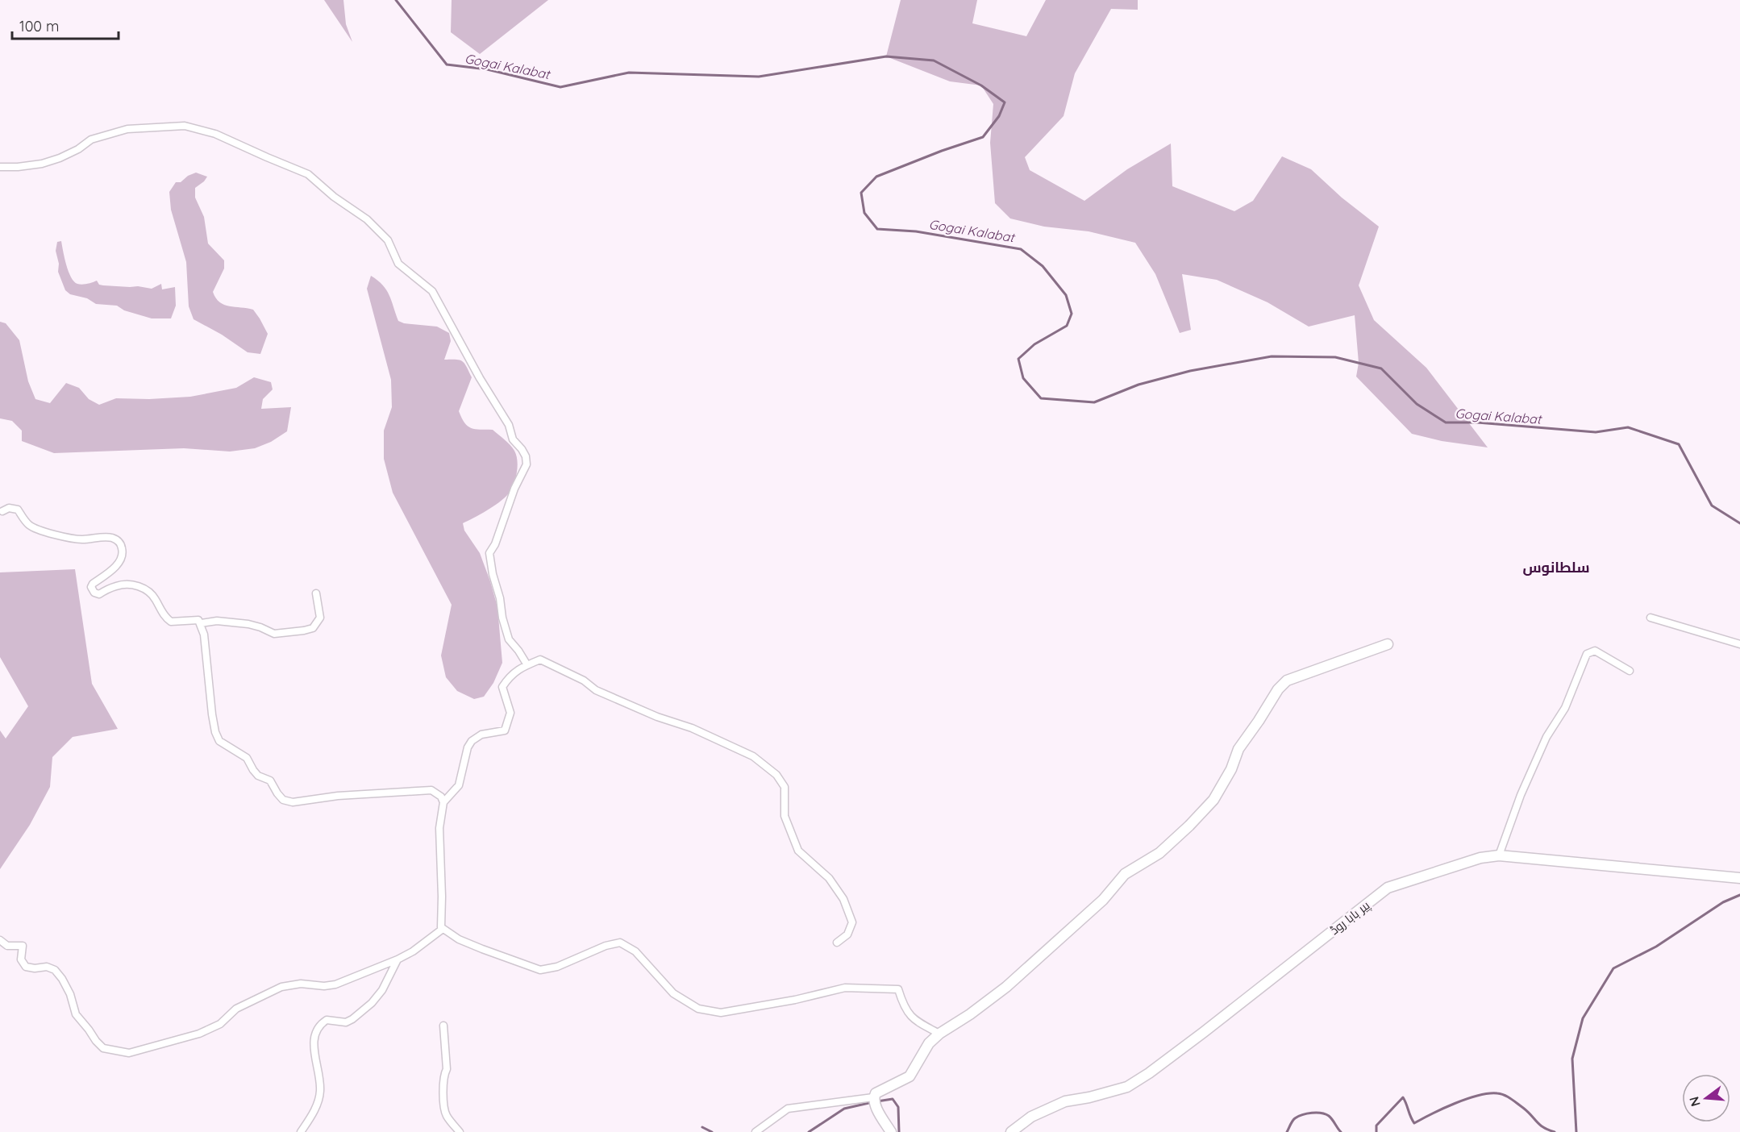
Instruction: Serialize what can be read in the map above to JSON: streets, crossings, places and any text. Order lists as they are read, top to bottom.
{
  "streets": {
    "main road": ["پیر بابا روڈ"]
  },
  "districts": ["سلطانوس"],
  "water": ["Gogai Kalabat"],
  "scale_bar": "100 m",
  "north": "left"
}
